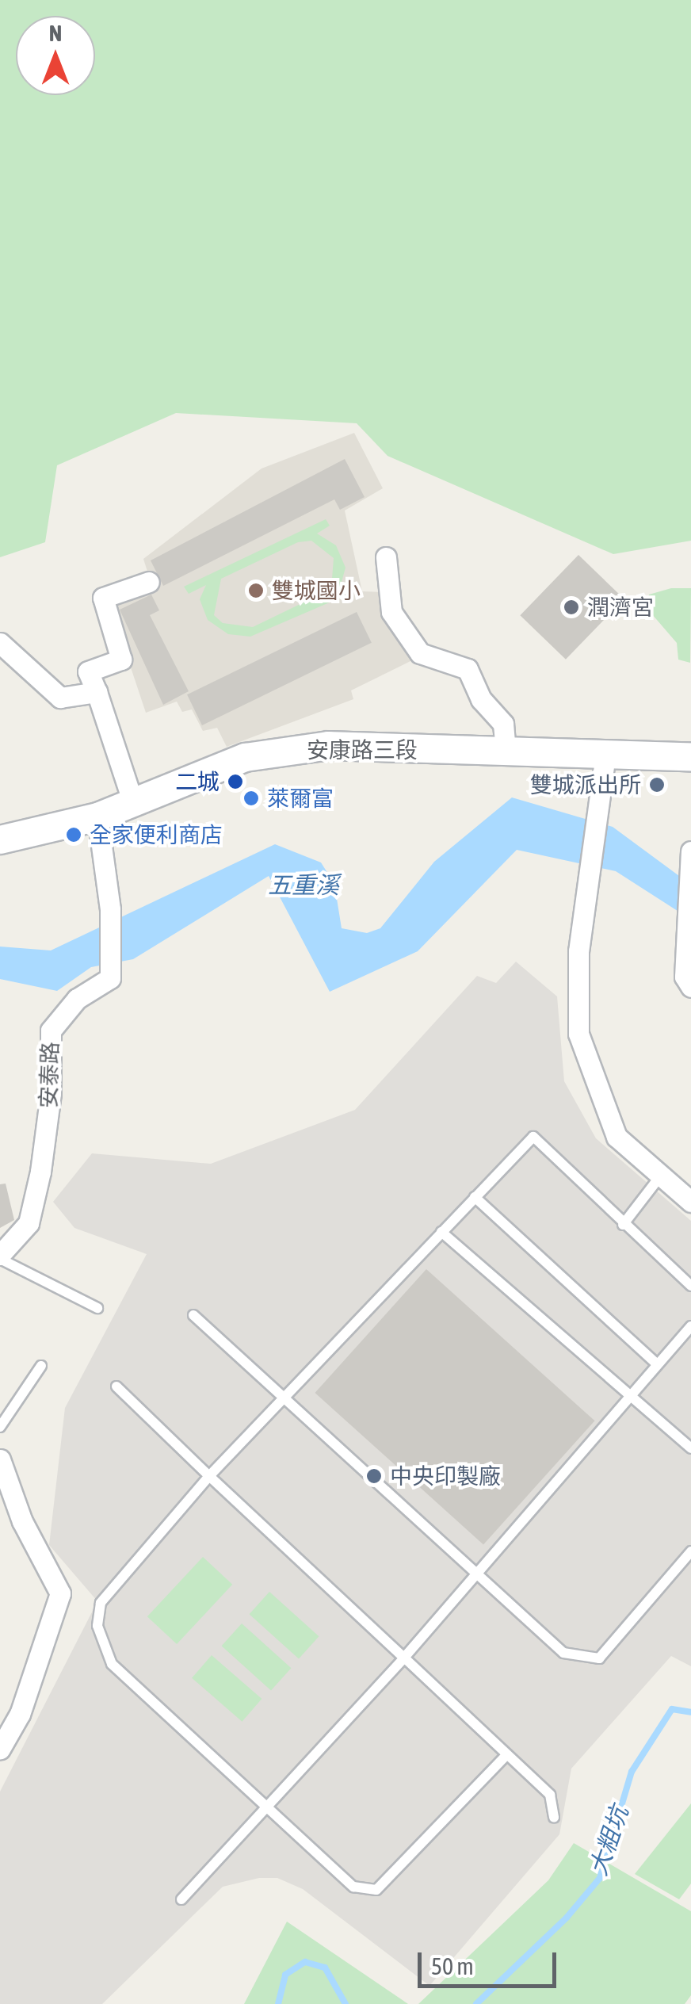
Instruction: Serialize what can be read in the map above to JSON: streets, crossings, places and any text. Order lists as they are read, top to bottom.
{
  "streets": {
    "main road": ["安康路三段"],
    "street": ["安泰路"]
  },
  "crossings": [
    ["安康路三段", "安泰路"]
  ],
  "water": ["五重溪", "大粗坑"],
  "places": [
    "雙城國小",
    "潤濟宮",
    "二城",
    "雙城派出所",
    "萊爾富",
    "全家便利商店",
    "中央印製廠"
  ],
  "scale_bar": "50 m",
  "north": "top"
}
